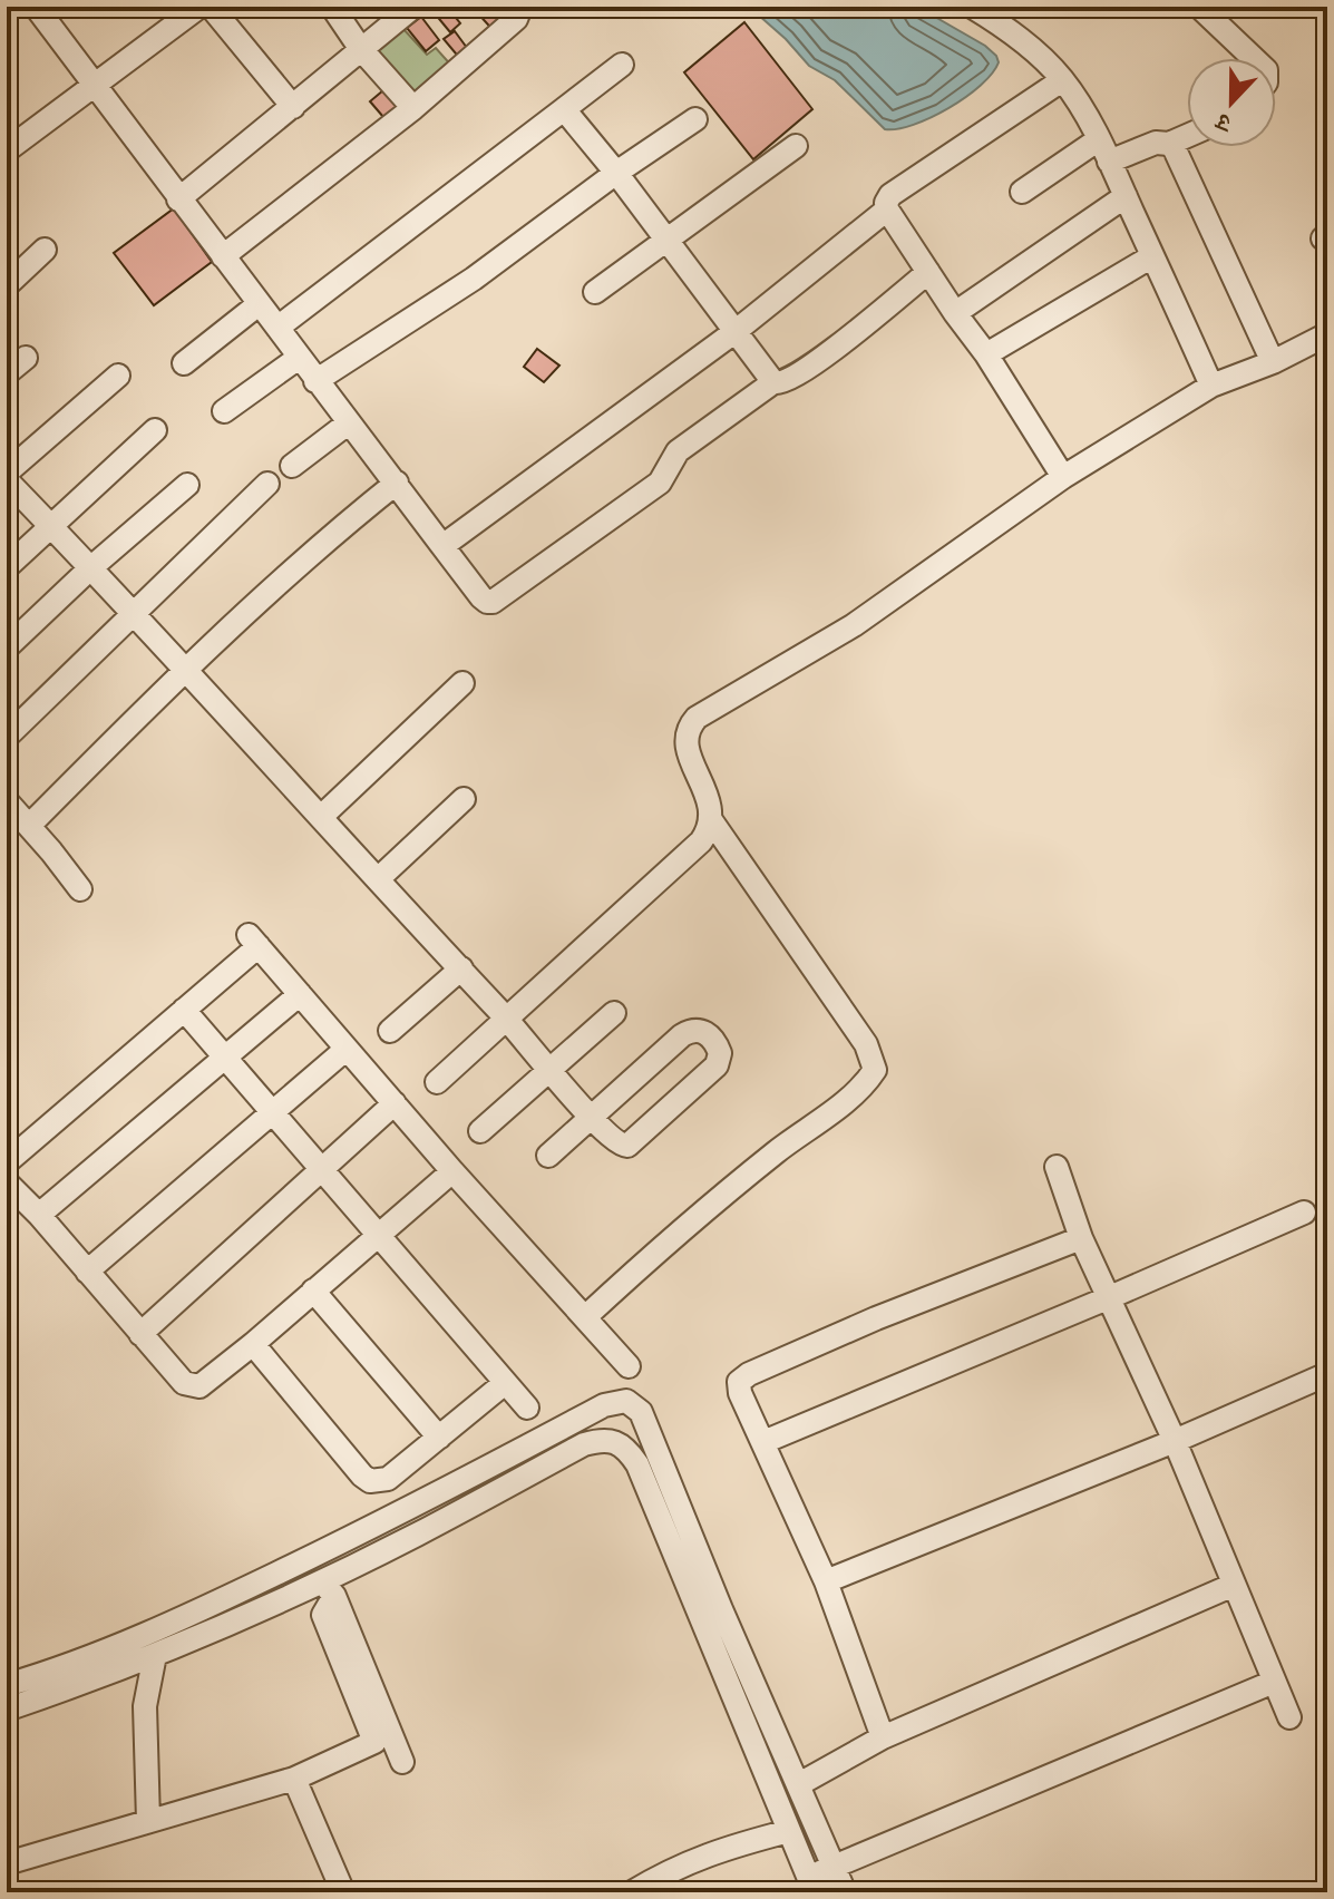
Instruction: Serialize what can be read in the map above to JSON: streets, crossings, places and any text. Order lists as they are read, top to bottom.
{
  "north": "bottom"
}
